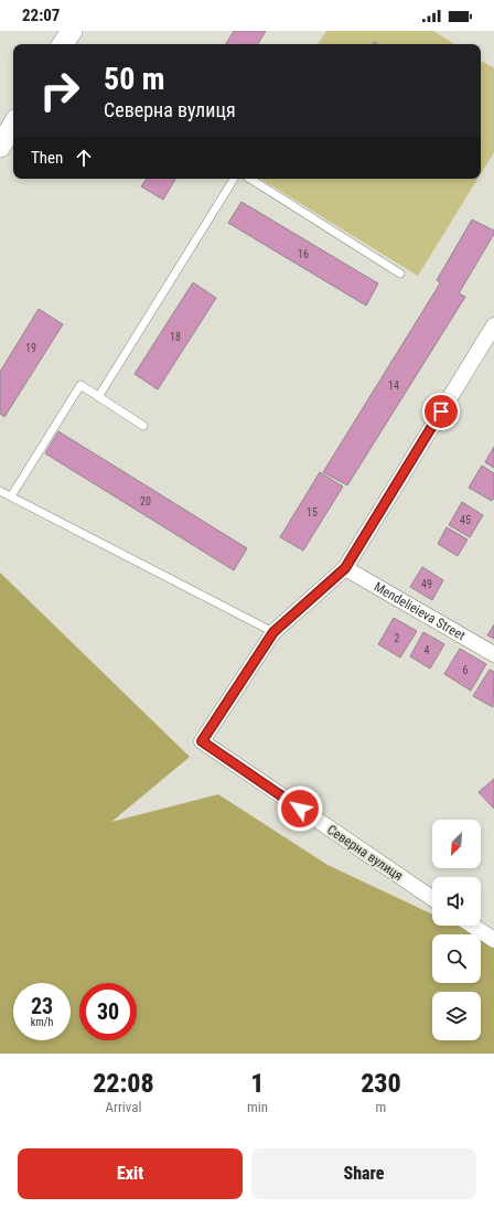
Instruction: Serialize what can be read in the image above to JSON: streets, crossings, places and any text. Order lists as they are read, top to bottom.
{
  "streets": {
    "street": ["Mendelieieva Street", "Северна вулиця"]
  },
  "house_numbers": [
    "16",
    "18",
    "19",
    "14",
    "20",
    "15",
    "45",
    "49",
    "2",
    "4",
    "6"
  ],
  "north": "bottom left",
  "page": {
    "status": "22:07",
    "turn": ["50 m", "Северна вулиця"],
    "then": "Then",
    "speed": "23 km/h",
    "limit": "30",
    "eta": [
      "22:08",
      "Arrival",
      "1",
      "min",
      "230",
      "m"
    ],
    "buttons": ["Exit", "Share"]
  }
}
